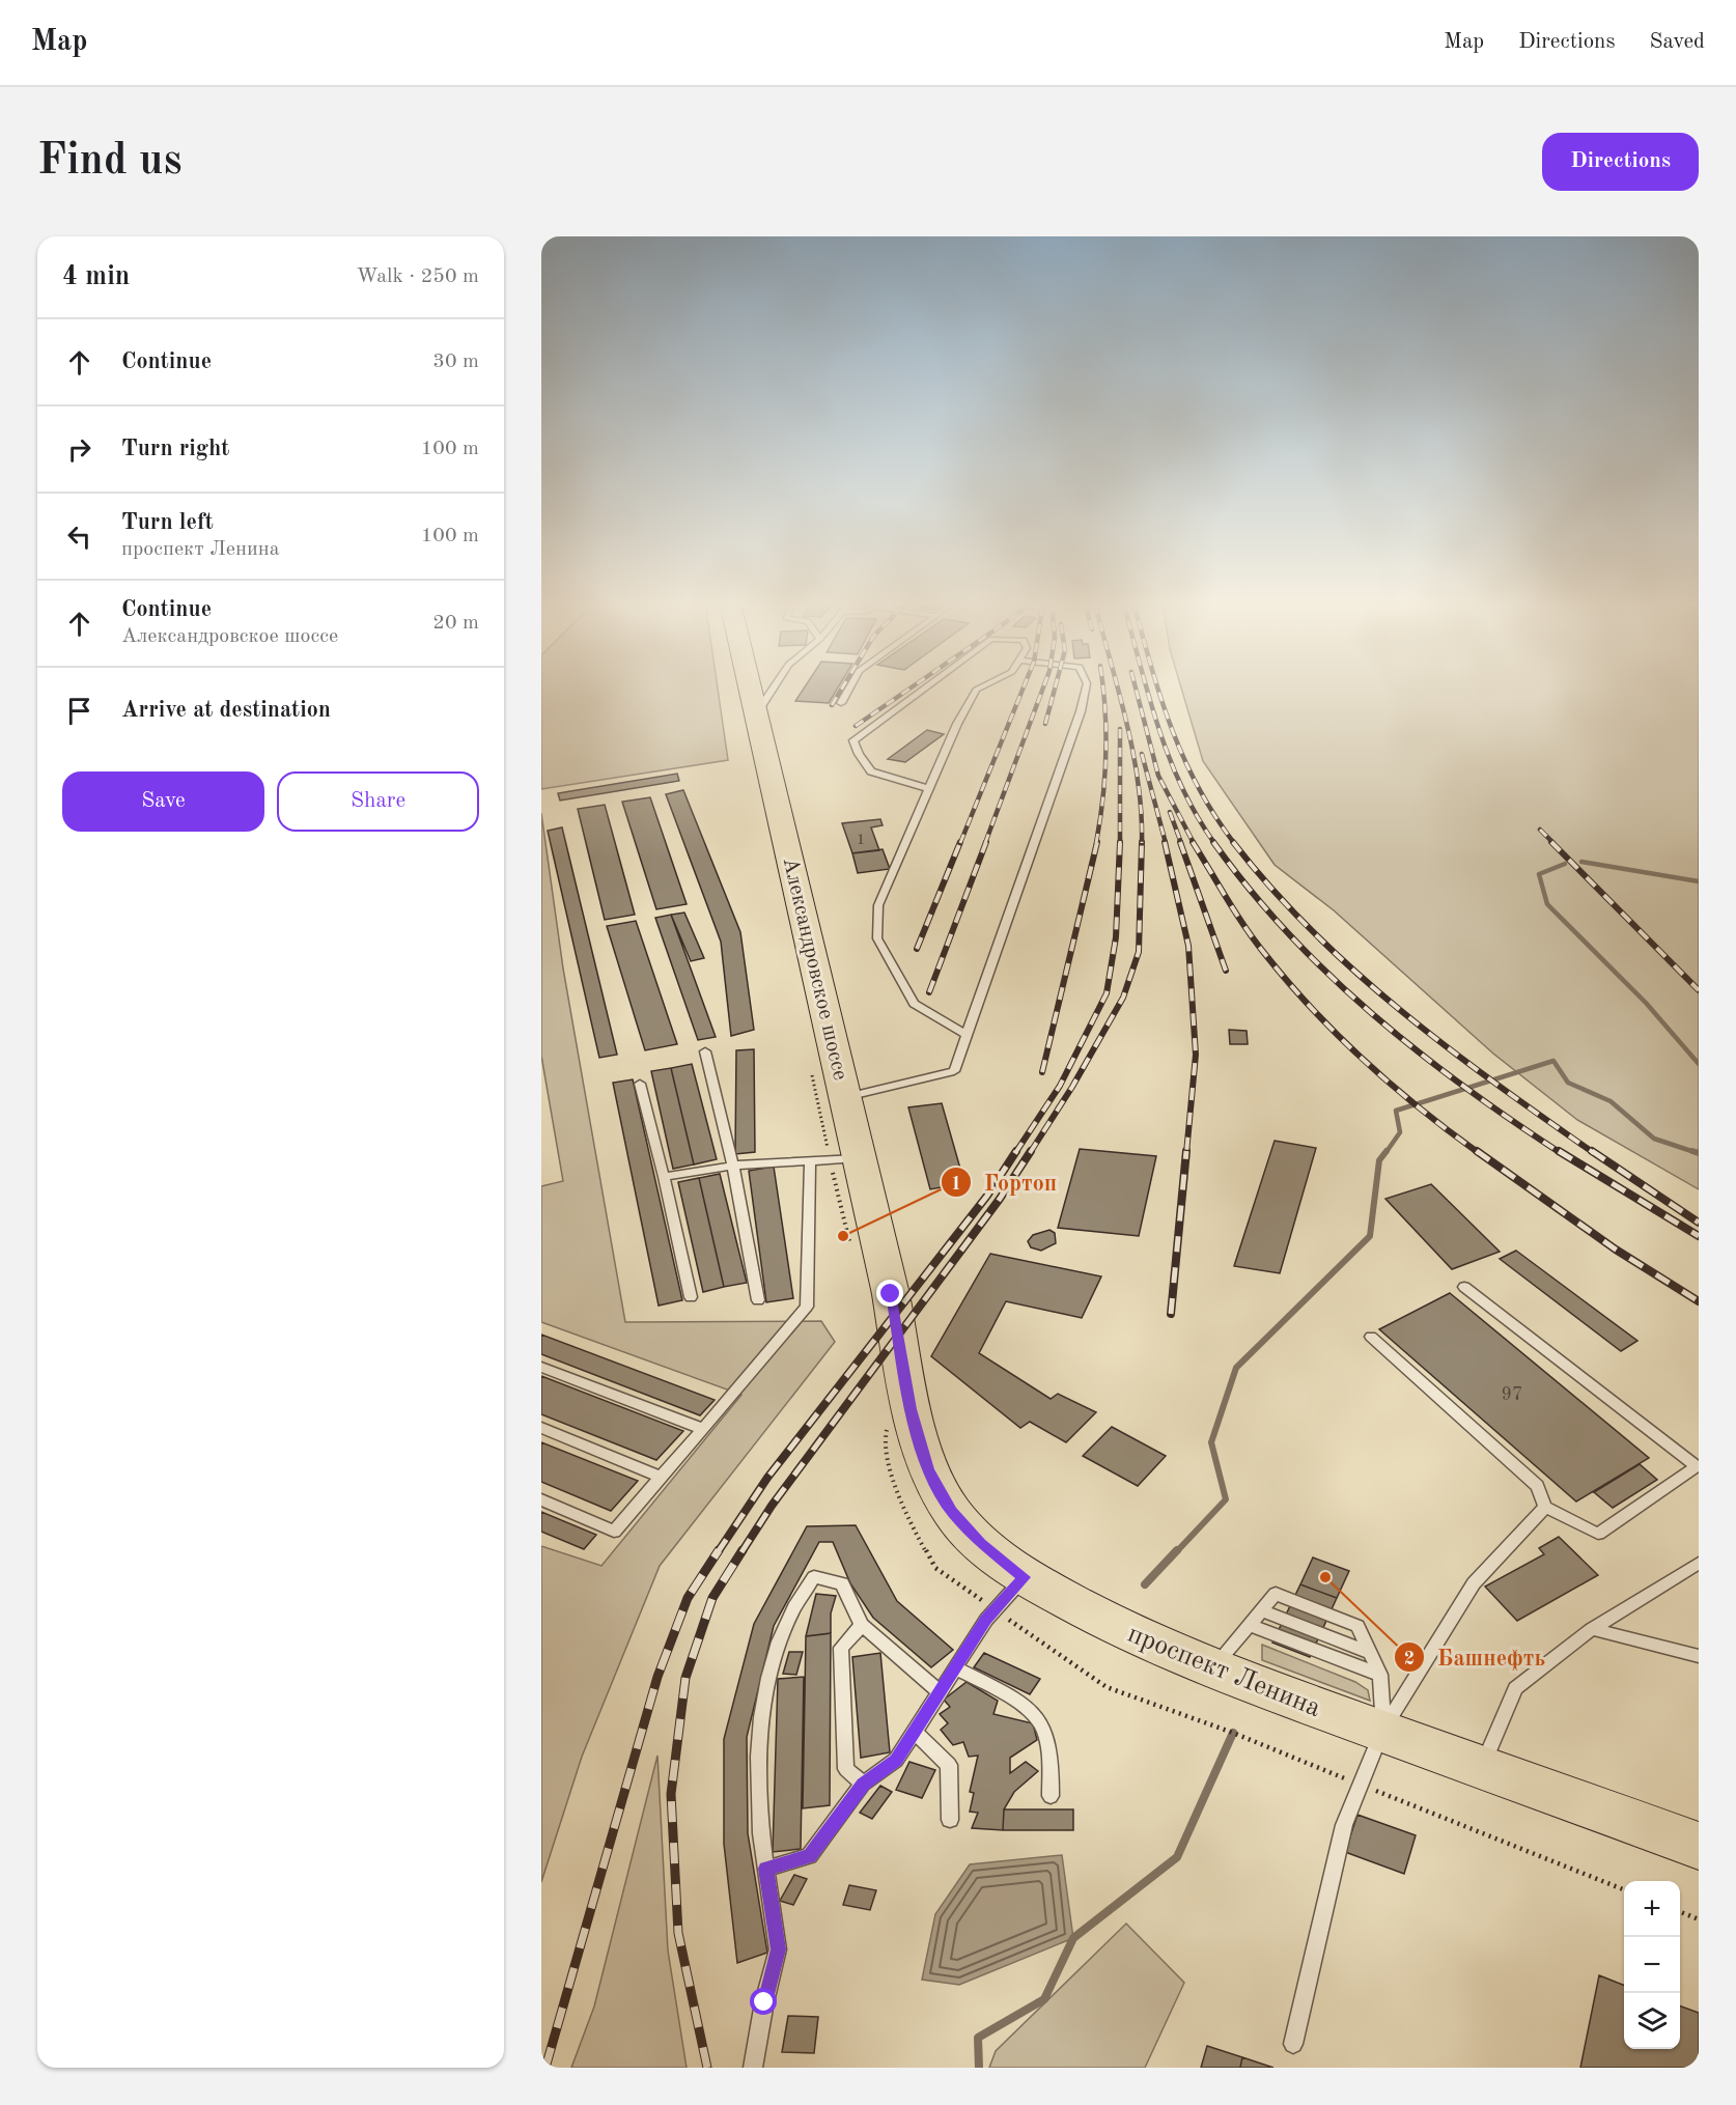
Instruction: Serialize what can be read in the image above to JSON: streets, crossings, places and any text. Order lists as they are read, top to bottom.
{
  "streets": {
    "main road": ["Александровское шоссе", "проспект Ленина"]
  },
  "crossings": [
    ["Александровское шоссе", "проспект Ленина"]
  ],
  "places": ["Гортоп", "Башнефть"],
  "house_numbers": ["1", "97"],
  "page": {
    "header": "Map",
    "nav": ["Map", "Directions", "Saved"],
    "buttons": [
      "Directions",
      ["Save", "Share"]
    ],
    "title": "Find us",
    "heading": ["4 min", "Walk · 250 m"],
    "list": [
      ["Continue", "30 m"],
      ["Turn right", "100 m"],
      ["Turn left", "проспект Ленина", "100 m"],
      ["Continue", "Александровское шоссе", "20 m"],
      "Arrive at destination"
    ],
    "map_buttons": ["+", "−"]
  }
}
